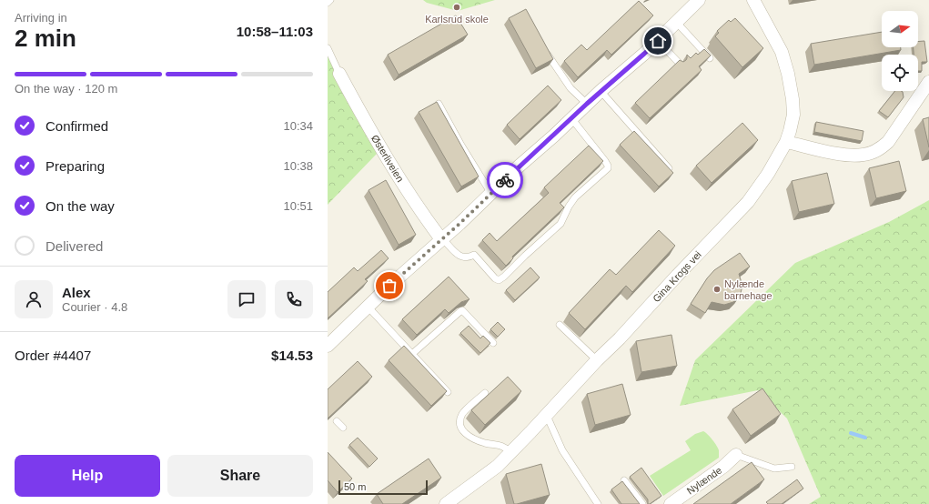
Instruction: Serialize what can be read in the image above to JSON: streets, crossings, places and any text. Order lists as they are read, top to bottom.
{
  "streets": {
    "street": ["Østerliveien", "Gina Krogs vei", "Nylænde"]
  },
  "places": ["Karlsrud skole", "Nylænde barnehage"],
  "scale_bar": "50 m",
  "north": "right",
  "page": {
    "heading": ["2 min", "Arriving in", "10:58–11:03"],
    "panel": [
      "Alex",
      "Courier · 4.8",
      "Order #4407",
      "$14.53"
    ],
    "bar": "On the way · 120 m",
    "list": [
      ["Confirmed", "10:34"],
      ["Preparing", "10:38"],
      ["On the way", "10:51"],
      "Delivered"
    ],
    "buttons": ["Help", "Share"],
    "scale": "50 m"
  }
}
